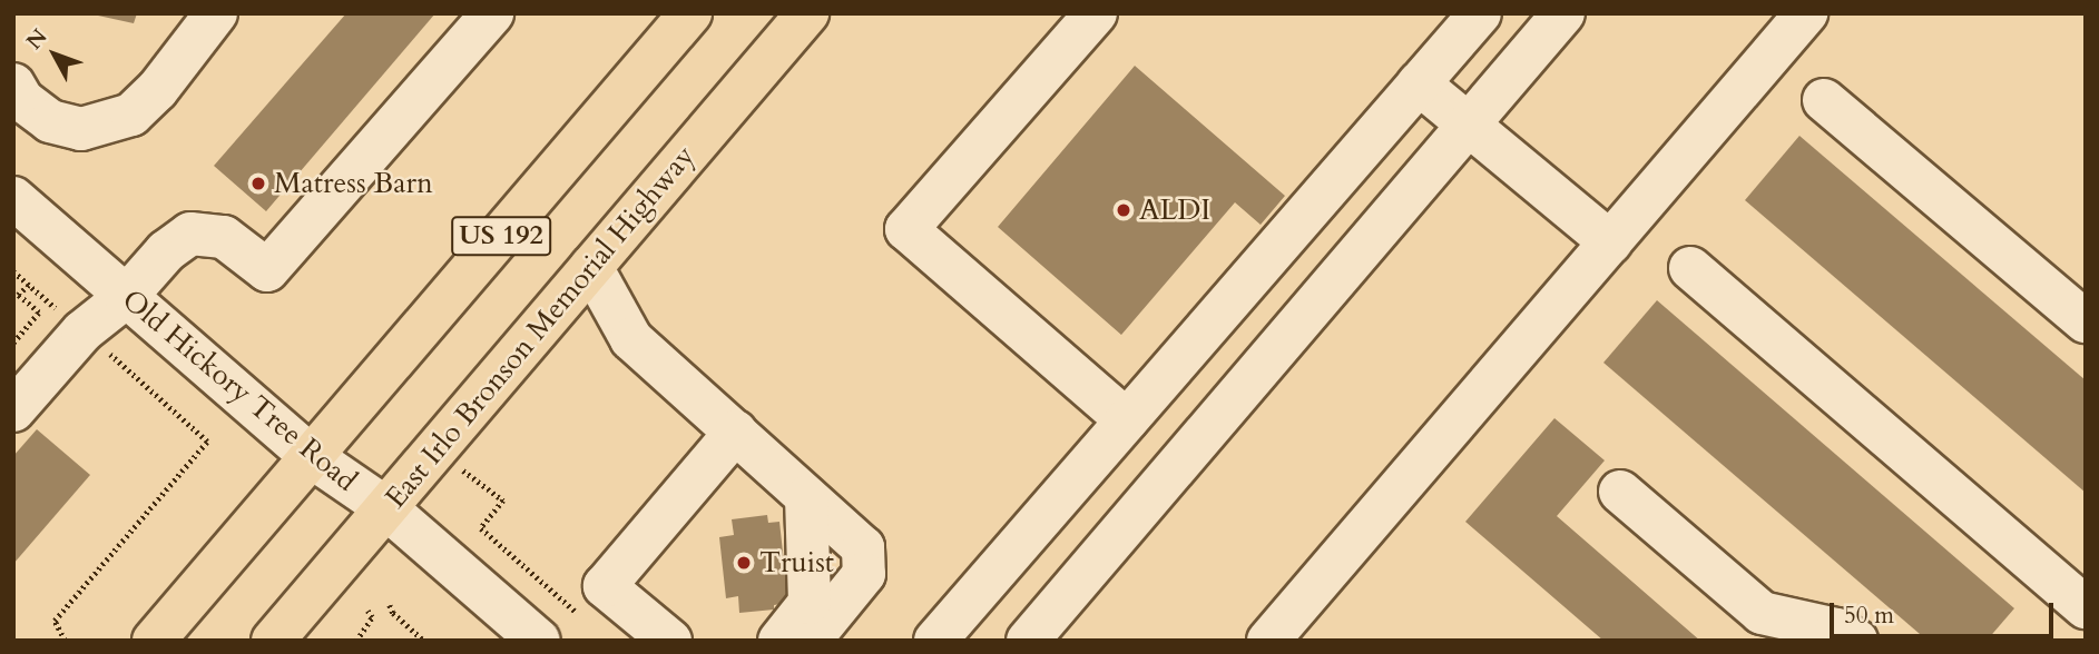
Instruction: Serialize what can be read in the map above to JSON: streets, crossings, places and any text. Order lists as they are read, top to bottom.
{
  "streets": {
    "highway": ["US 192", "East Irlo Bronson Memorial Highway"],
    "street": ["Old Hickory Tree Road"]
  },
  "crossings": [
    ["US 192", "Old Hickory Tree Road"],
    ["East Irlo Bronson Memorial Highway", "Old Hickory Tree Road"]
  ],
  "places": ["Matress Barn", "ALDI", "Truist"],
  "scale_bar": "50 m",
  "north": "top left"
}
